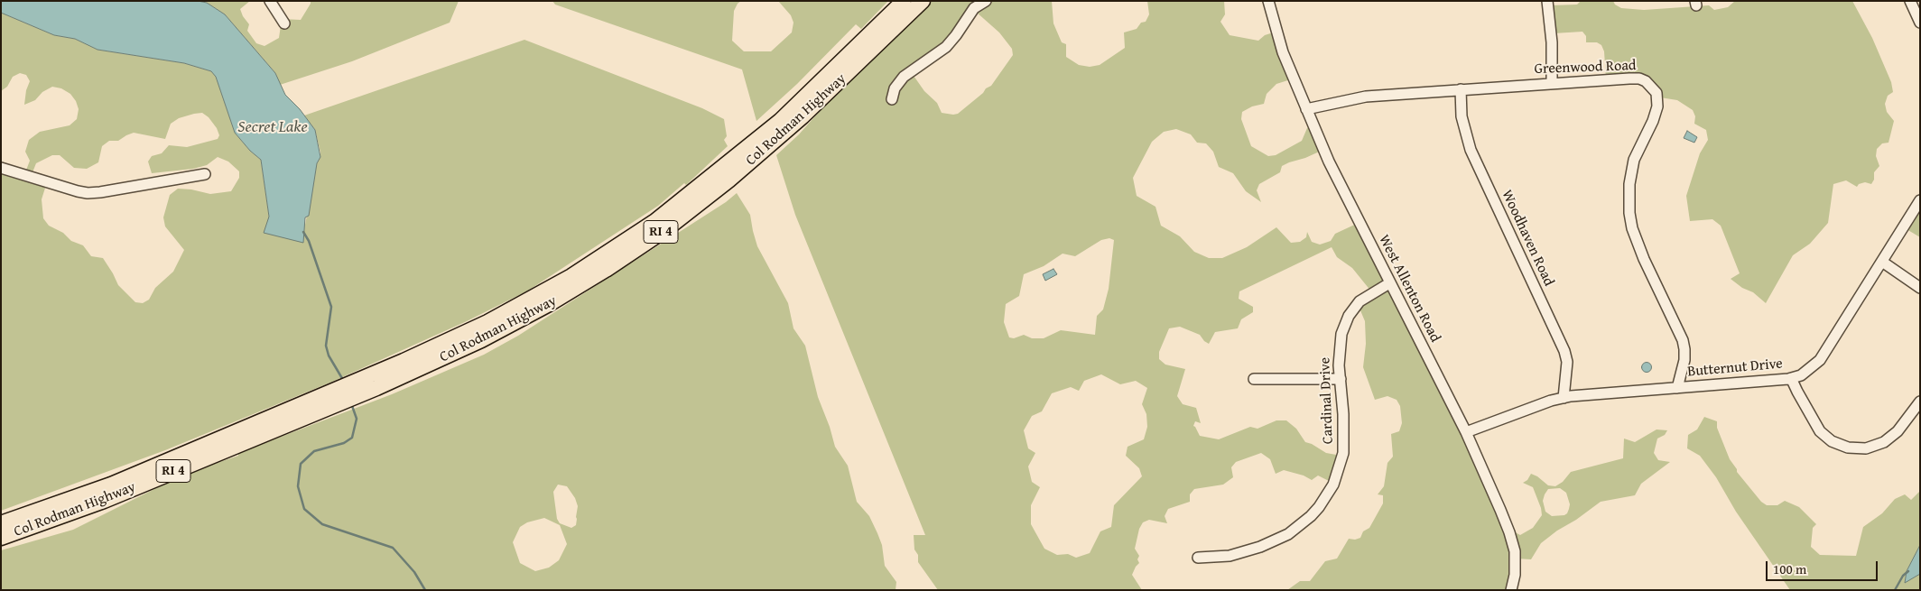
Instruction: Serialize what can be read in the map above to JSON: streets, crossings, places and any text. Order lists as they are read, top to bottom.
{
  "streets": {
    "highway": ["Col Rodman Highway", "RI 4"],
    "street": [
      "Greenwood Road",
      "Woodhaven Road",
      "West Allenton Road",
      "Butternut Drive",
      "Cardinal Drive"
    ]
  },
  "crossings": [
    ["Greenwood Road", "Woodhaven Road"],
    ["Greenwood Road", "West Allenton Road"],
    ["Greenwood Road", "Butternut Drive"],
    ["Woodhaven Road", "Butternut Drive"],
    ["West Allenton Road", "Butternut Drive"],
    ["West Allenton Road", "Cardinal Drive"]
  ],
  "water": ["Secret Lake"],
  "scale_bar": "100 m"
}
